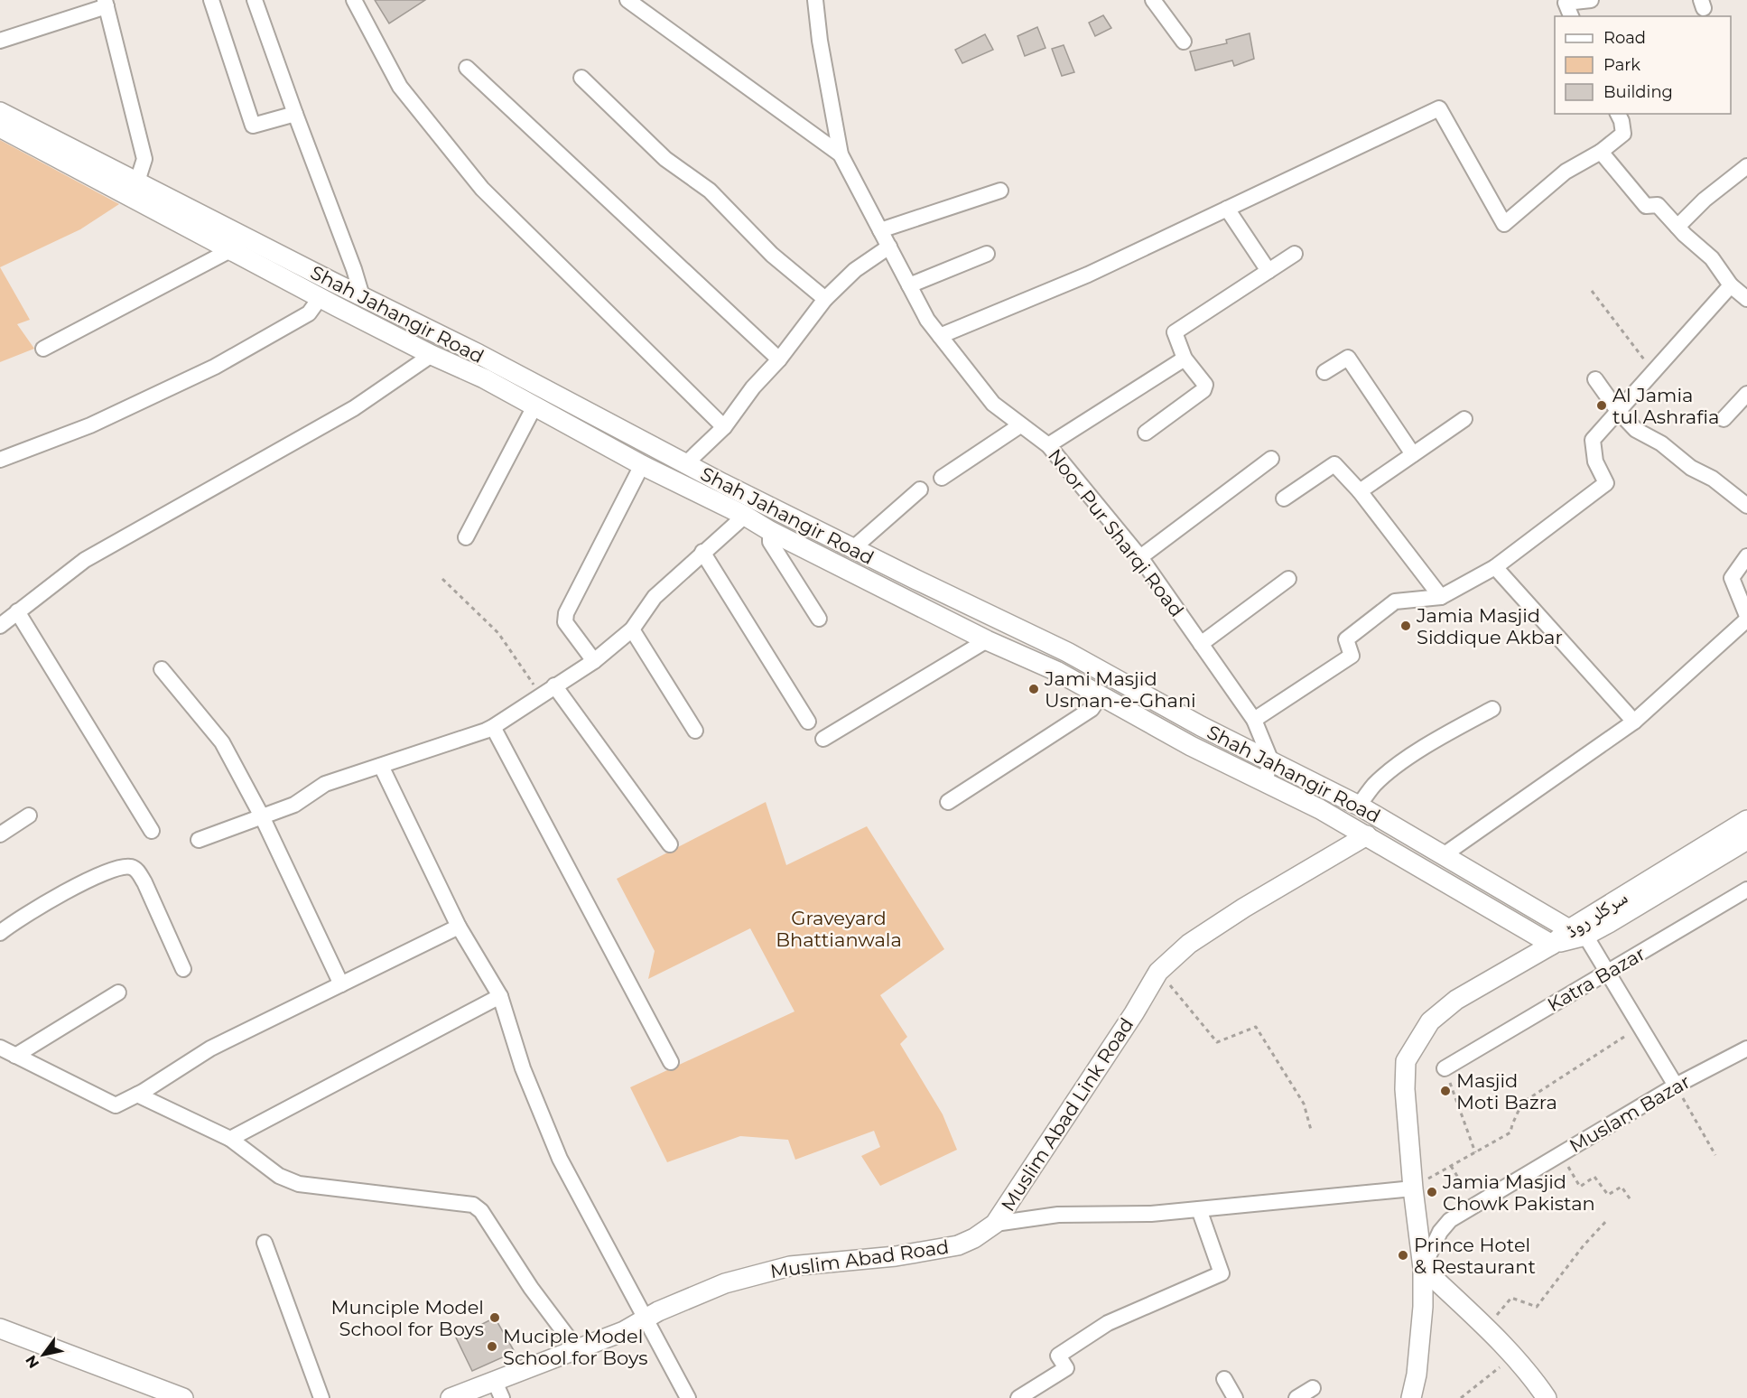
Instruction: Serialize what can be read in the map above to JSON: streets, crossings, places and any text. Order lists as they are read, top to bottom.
{
  "streets": {
    "street": [
      "Shah Jahangir Road",
      "Noor Pur Sharqi Road",
      "سرکلر روڈ",
      "Katra Bazar",
      "Muslam Bazar",
      "Muslim Abad Link Road",
      "Muslim Abad Road"
    ]
  },
  "crossings": [
    ["Shah Jahangir Road", "Noor Pur Sharqi Road"],
    ["Shah Jahangir Road", "سرکلر روڈ"],
    ["Shah Jahangir Road", "Muslim Abad Link Road"],
    ["سرکلر روڈ", "Muslam Bazar"],
    ["سرکلر روڈ", "Muslim Abad Link Road"],
    ["Muslim Abad Link Road", "Muslim Abad Road"]
  ],
  "parks": ["Graveyard Bhattianwala"],
  "places": [
    "Al Jamia tul Ashrafia",
    "Jamia Masjid Siddique Akbar",
    "Jami Masjid Usman-e-Ghani",
    "Masjid Moti Bazra",
    "Jamia Masjid Chowk Pakistan",
    "Prince Hotel & Restaurant",
    "Munciple Model School for Boys",
    "Muciple Model School for Boys"
  ],
  "legend": ["Road", "Park", "Building"],
  "north": "bottom left"
}
